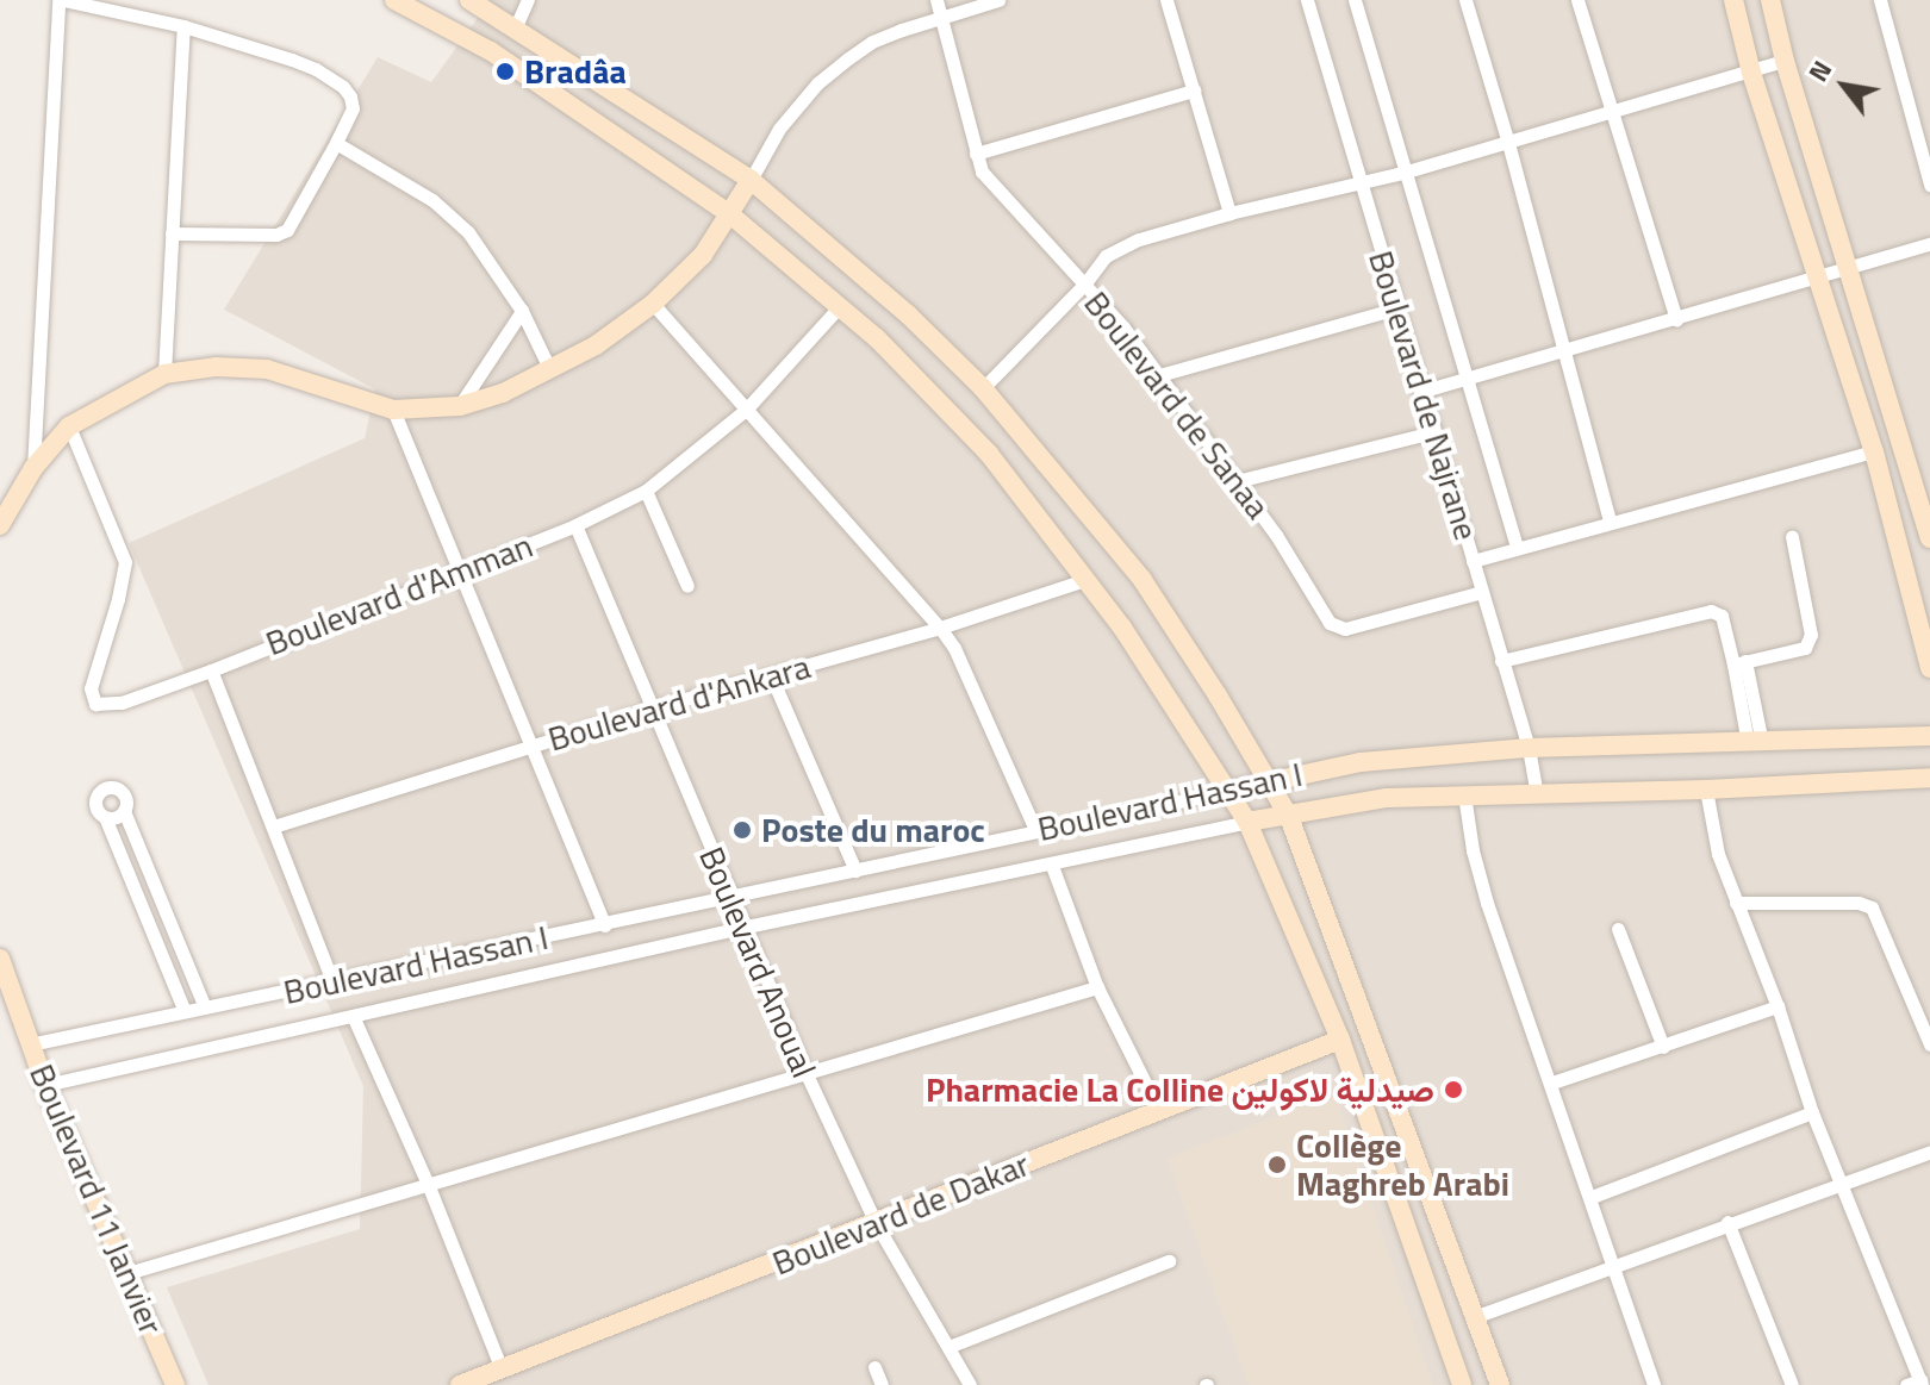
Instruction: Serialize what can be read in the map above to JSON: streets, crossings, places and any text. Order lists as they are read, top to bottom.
{
  "streets": {
    "main road": ["Boulevard Hassan I", "Boulevard 11 Janvier", "Boulevard de Dakar"],
    "street": [
      "Boulevard de Najrane",
      "Boulevard de Sanaa",
      "Boulevard d'Amman",
      "Boulevard d'Ankara",
      "Boulevard Anoual"
    ]
  },
  "crossings": [
    ["Boulevard de Najrane", "Boulevard de Sanaa"],
    ["Boulevard de Najrane", "Boulevard Hassan I"],
    ["Boulevard d'Amman", "Boulevard Anoual"],
    ["Boulevard d'Ankara", "Boulevard Anoual"],
    ["Boulevard Hassan I", "Boulevard Anoual"],
    ["Boulevard Hassan I", "Boulevard 11 Janvier"],
    ["Boulevard Anoual", "Boulevard de Dakar"]
  ],
  "places": [
    "Bradâa",
    "Poste du maroc",
    "Pharmacie La Colline صيدلية لاكولين",
    "Collège Maghreb Arabi"
  ],
  "north": "top left"
}
